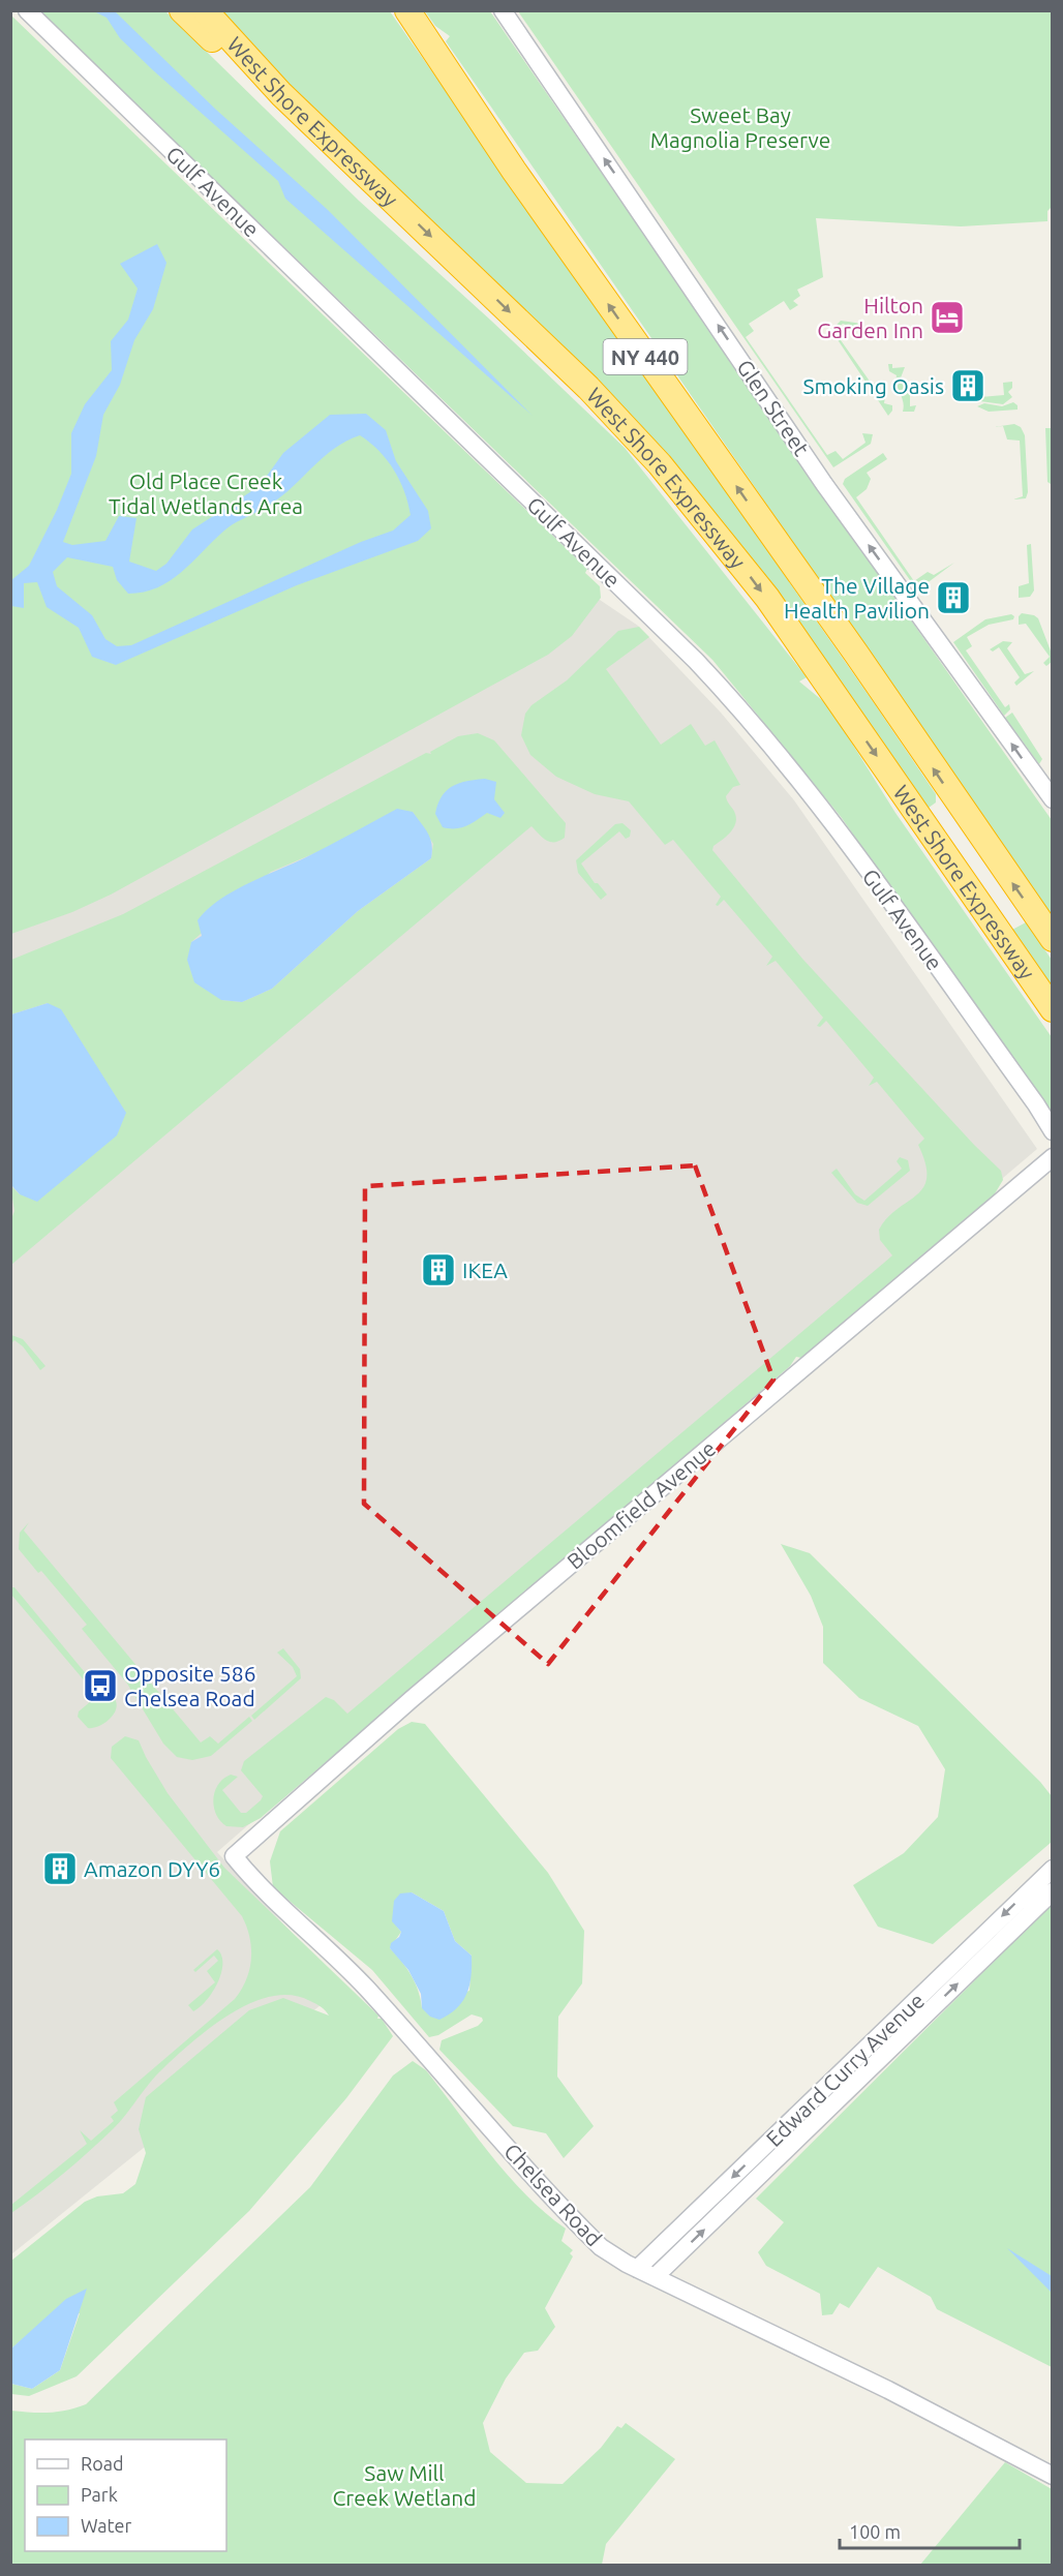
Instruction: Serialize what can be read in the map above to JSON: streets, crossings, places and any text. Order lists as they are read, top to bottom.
{
  "streets": {
    "highway": ["West Shore Expressway", "NY 440"],
    "street": [
      "Gulf Avenue",
      "Glen Street",
      "Bloomfield Avenue",
      "Edward Curry Avenue",
      "Chelsea Road"
    ]
  },
  "crossings": [
    ["Bloomfield Avenue", "Chelsea Road"],
    ["Edward Curry Avenue", "Chelsea Road"]
  ],
  "one_way": ["Glen Street"],
  "parks": ["Sweet Bay Magnolia Preserve", "Old Place Creek Tidal Wetlands Area", "Saw Mill Creek Wetland"],
  "places": {
    "hotel": ["Hilton Garden Inn"],
    "building": [
      "Smoking Oasis",
      "The Village Health Pavilion",
      "IKEA",
      "Amazon DYY6"
    ],
    "bus stop": ["Opposite 586 Chelsea Road"]
  },
  "legend": ["Road", "Park", "Water"],
  "scale_bar": "100 m"
}
